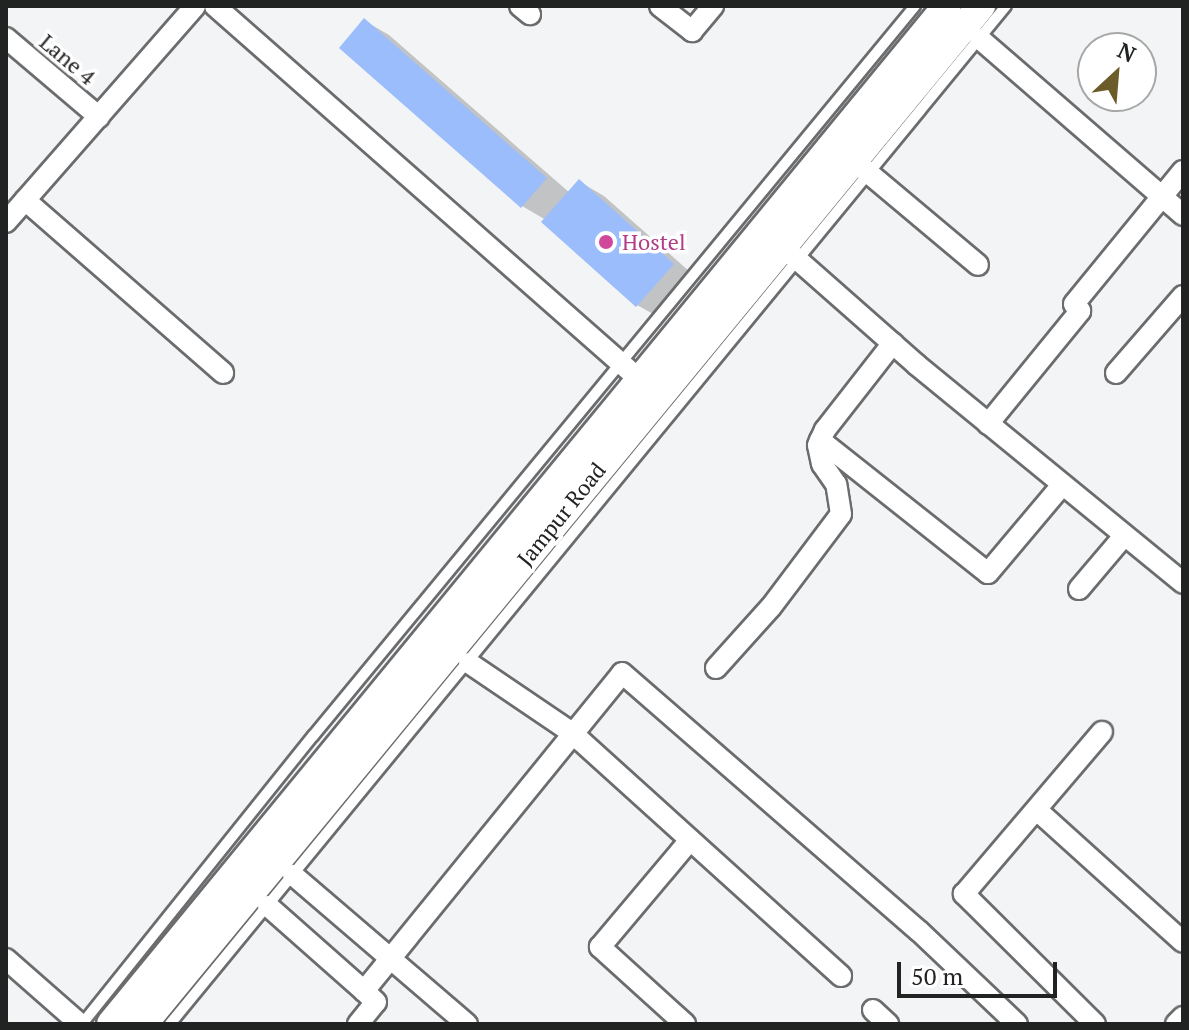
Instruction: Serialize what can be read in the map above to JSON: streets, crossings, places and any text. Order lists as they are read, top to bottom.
{
  "streets": {
    "main road": ["Jampur Road"],
    "street": ["Lane 4"]
  },
  "places": ["Hostel"],
  "scale_bar": "50 m",
  "north": "top right"
}
